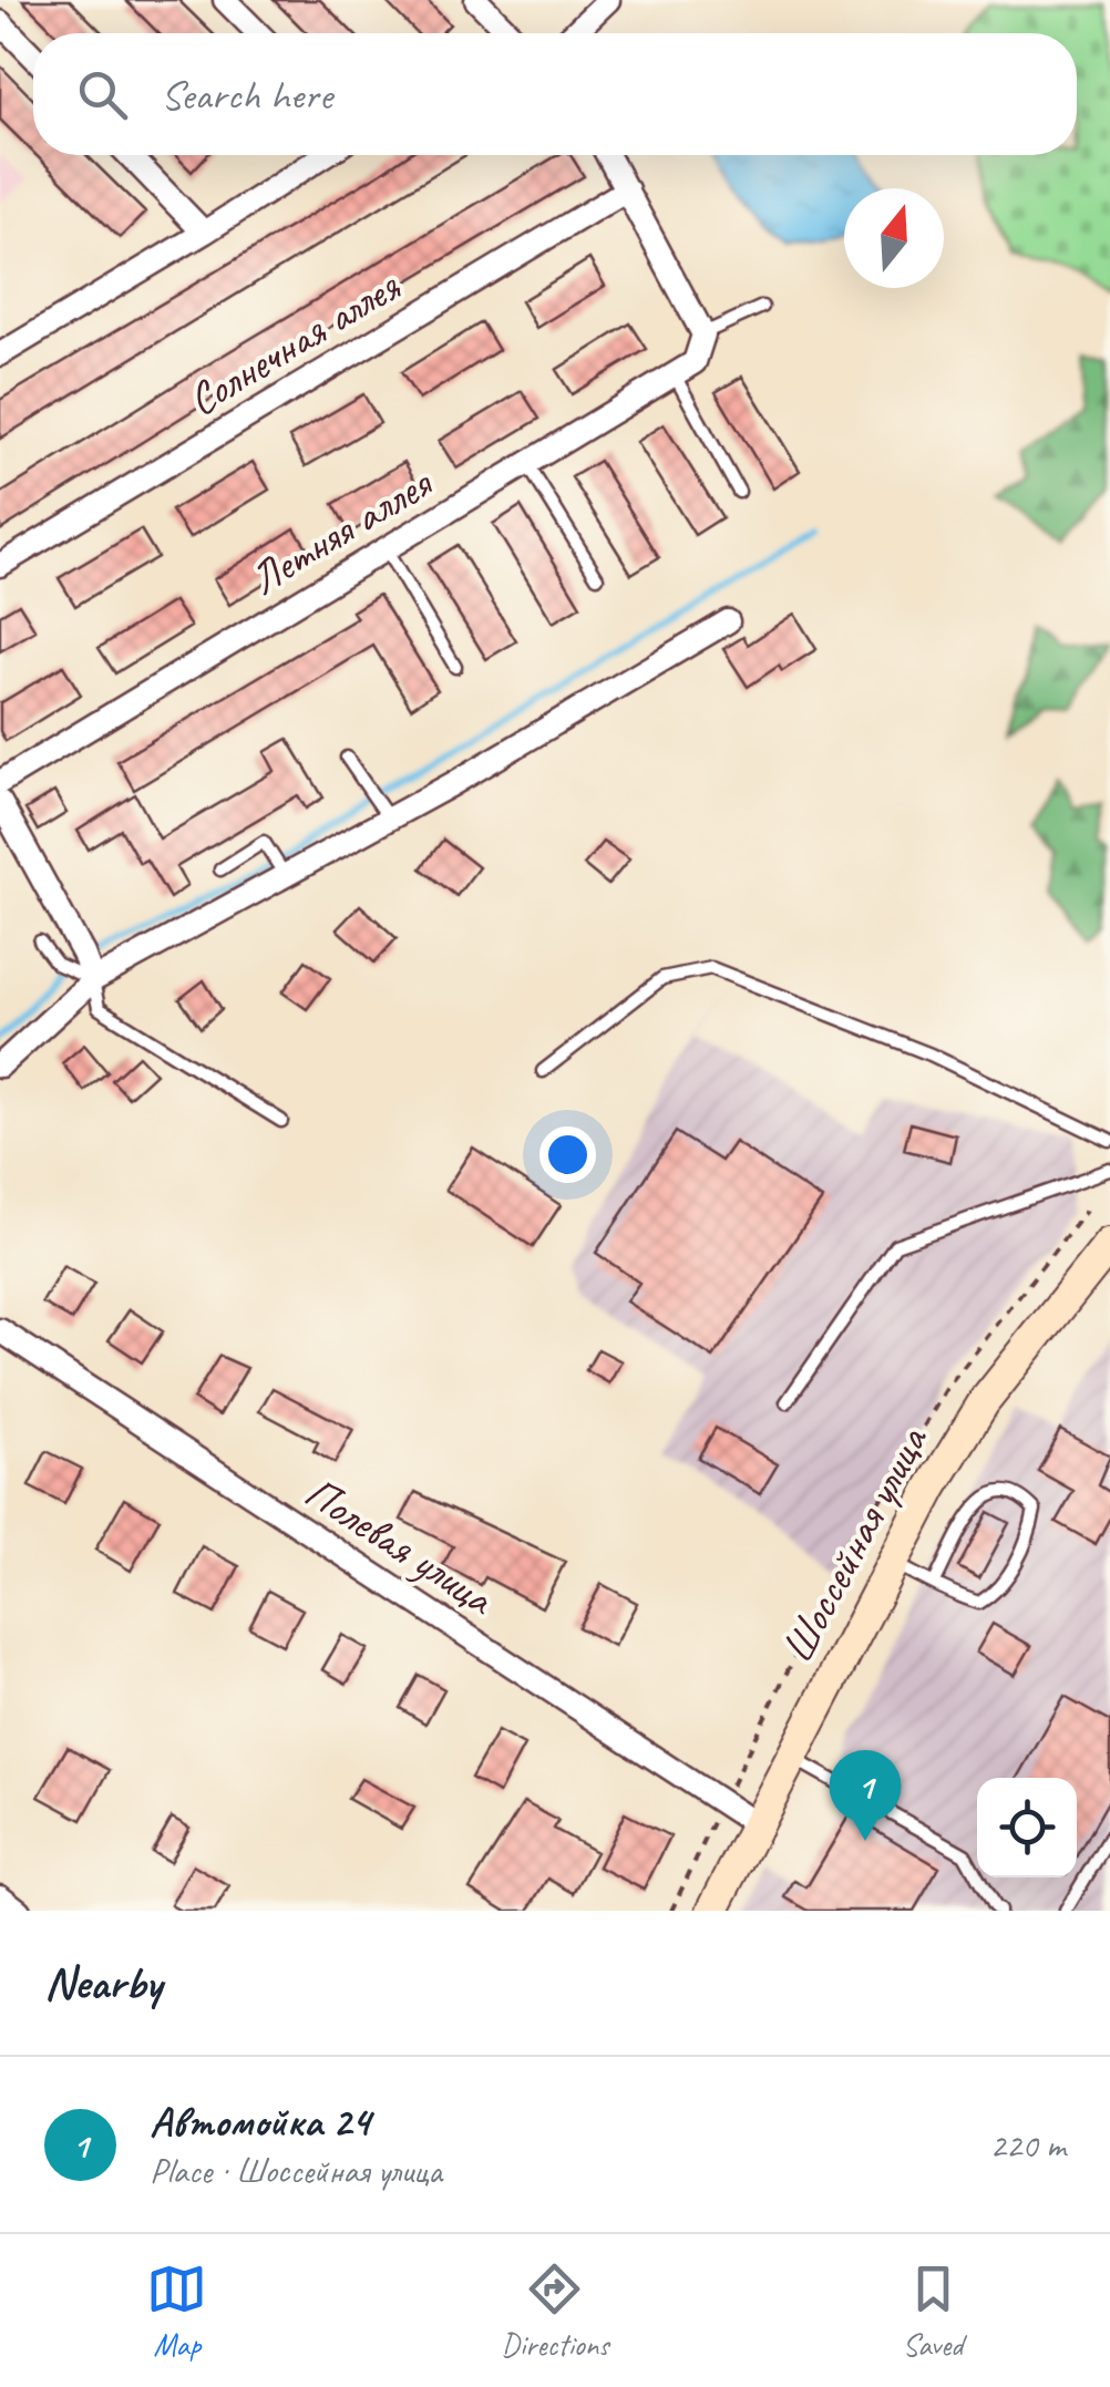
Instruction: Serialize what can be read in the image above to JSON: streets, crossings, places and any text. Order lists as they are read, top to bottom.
{
  "streets": {
    "main road": ["Шоссейная улица"],
    "street": ["Солнечная аллея", "Летняя аллея", "Полевая улица"]
  },
  "crossings": [
    ["Полевая улица", "Шоссейная улица"]
  ],
  "north": "top",
  "page": {
    "search": "Search here",
    "pins": "1",
    "heading": "Nearby",
    "list": [
      {
        "mark": "1",
        "name": "Автомойка 24",
        "note": "Place · Шоссейная улица",
        "value": "220 m"
      }
    ],
    "nav": ["Map", "Directions", "Saved"]
  }
}
